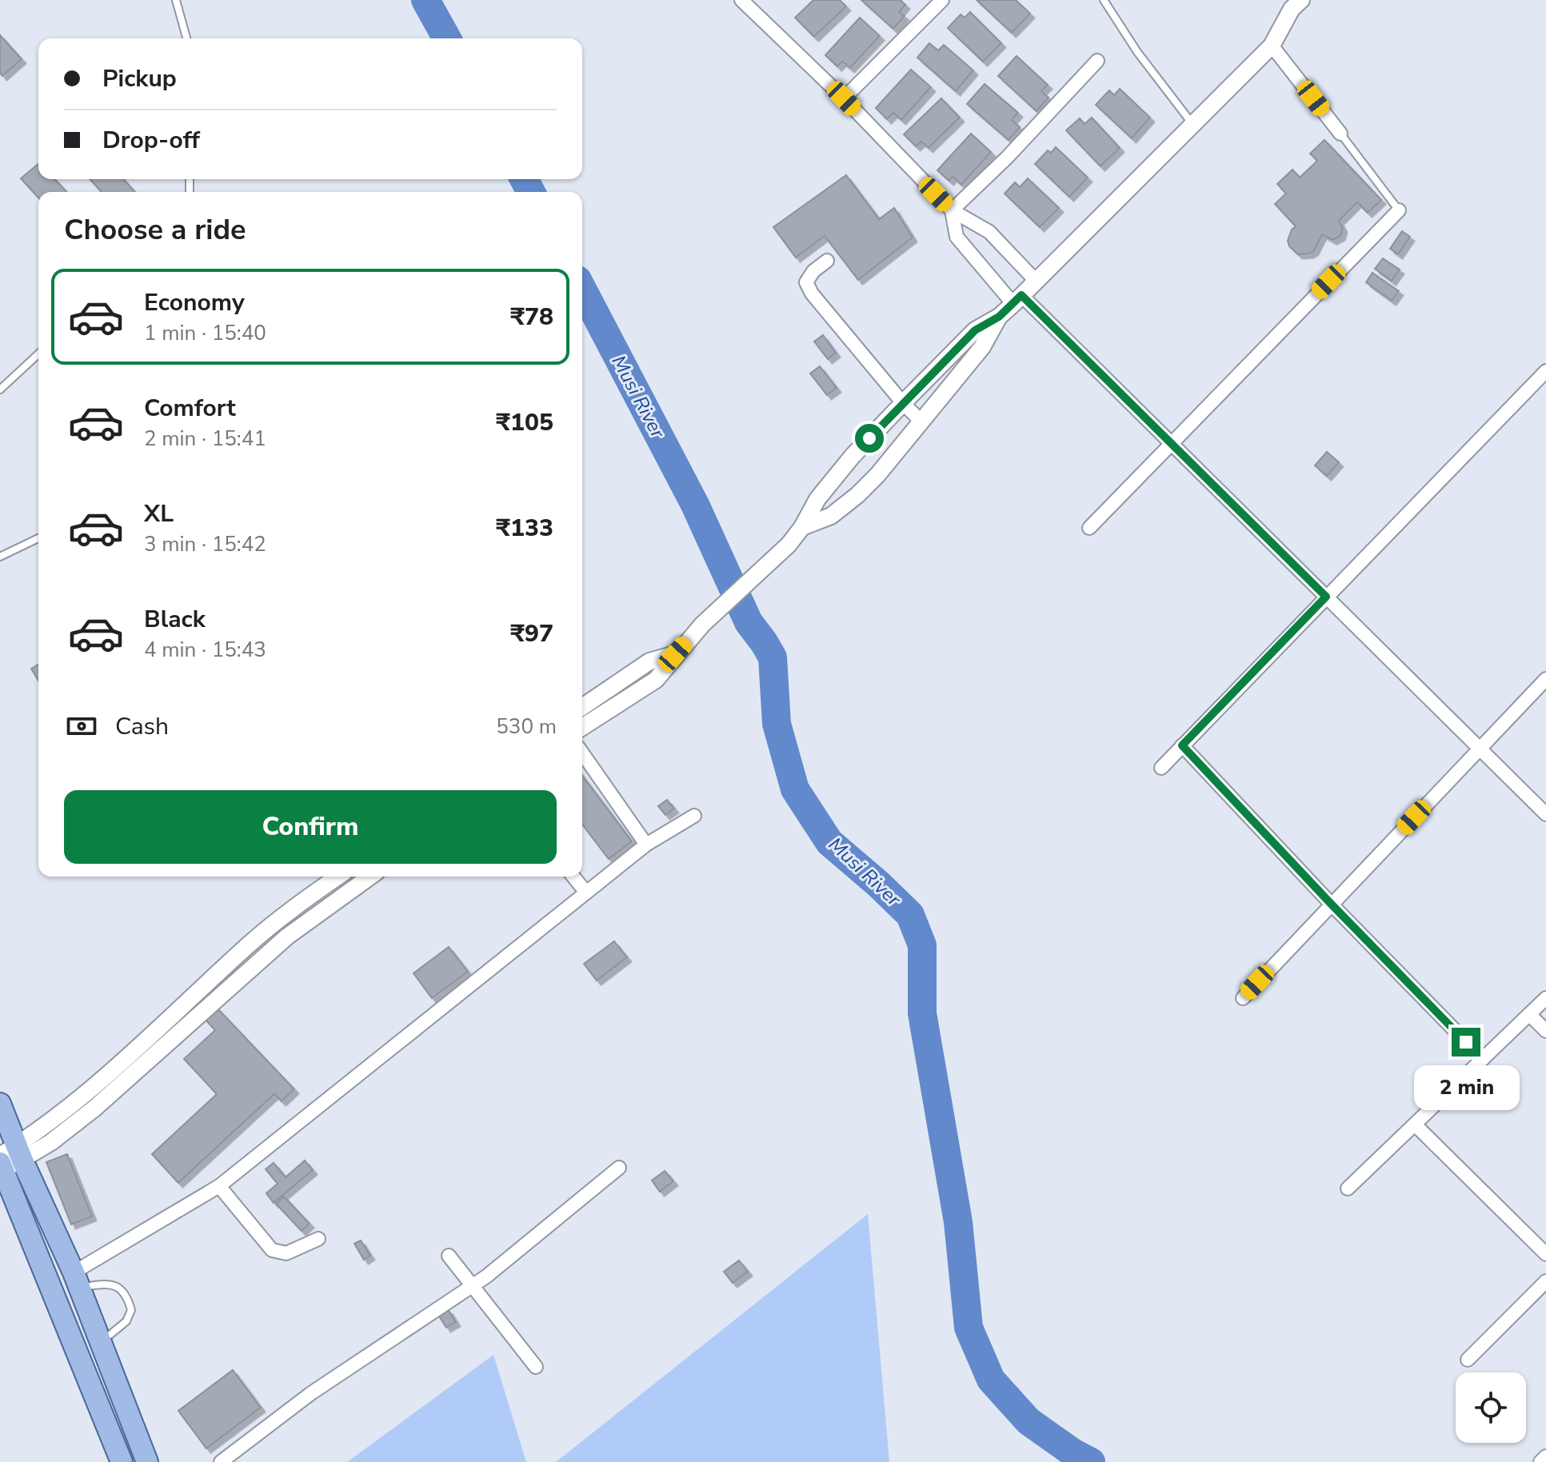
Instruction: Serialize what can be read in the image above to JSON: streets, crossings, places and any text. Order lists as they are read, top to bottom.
{
  "water": ["Musi River"],
  "page": {
    "banner": ["Pickup", "Drop-off"],
    "heading": "Choose a ride",
    "list": [
      {
        "name": "Economy",
        "note": "1 min · 15:40",
        "value": "₹78"
      },
      {
        "name": "Comfort",
        "note": "2 min · 15:41",
        "value": "₹105"
      },
      {
        "name": "XL",
        "note": "3 min · 15:42",
        "value": "₹133"
      },
      {
        "name": "Black",
        "note": "4 min · 15:43",
        "value": "₹97"
      }
    ],
    "pay": ["Cash", "530 m"],
    "buttons": "Confirm",
    "bubble": "2 min"
  }
}
